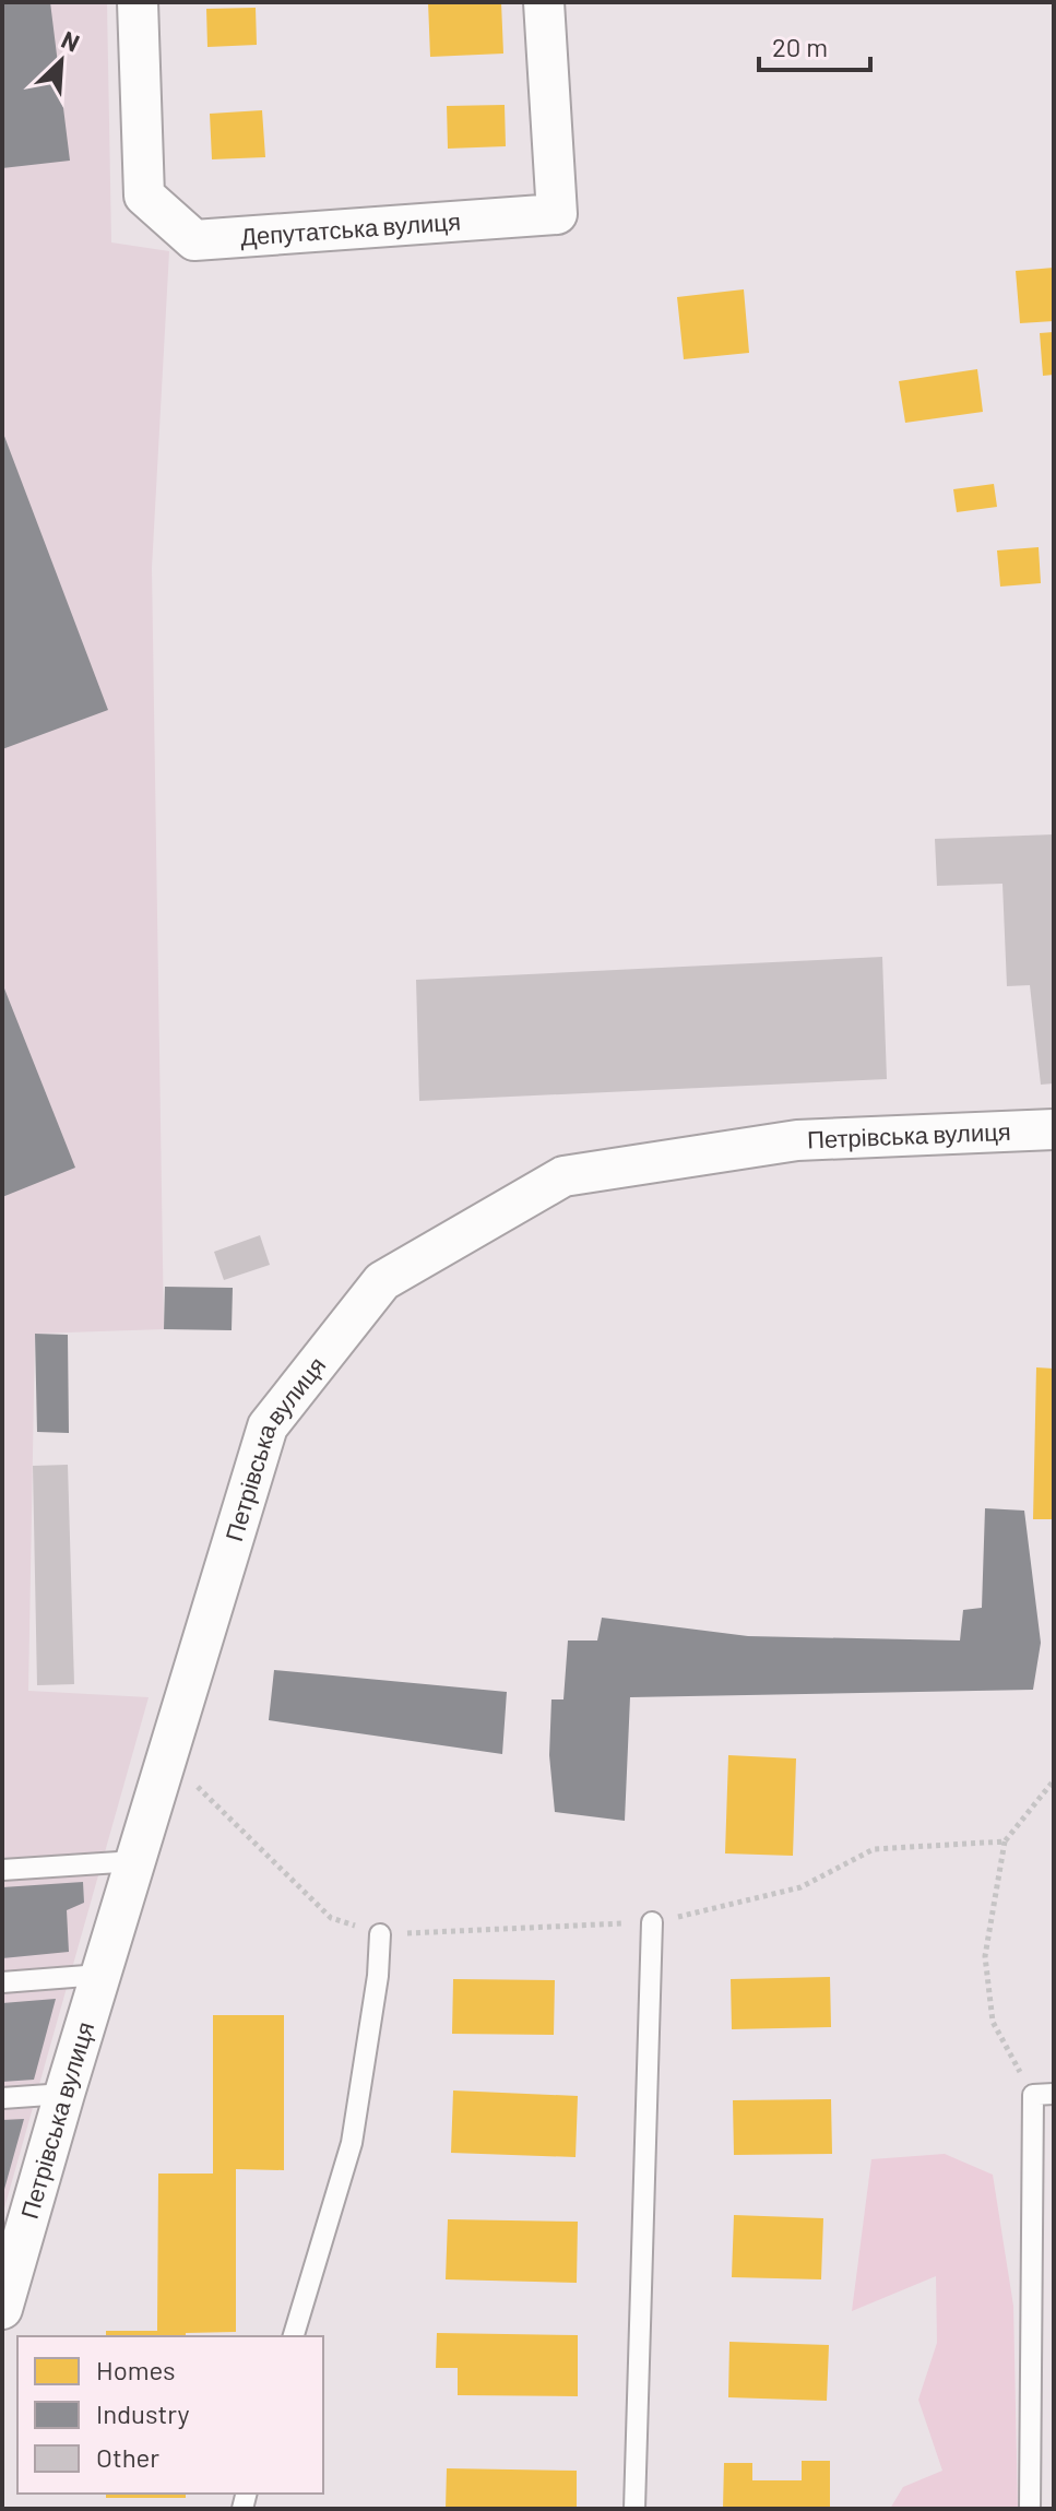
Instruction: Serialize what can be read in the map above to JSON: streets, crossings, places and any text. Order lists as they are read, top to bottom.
{
  "streets": {
    "street": ["Депутатська вулиця", "Петрівська вулиця"]
  },
  "legend": ["Homes", "Industry", "Other"],
  "scale_bar": "20 m",
  "north": "top right"
}
